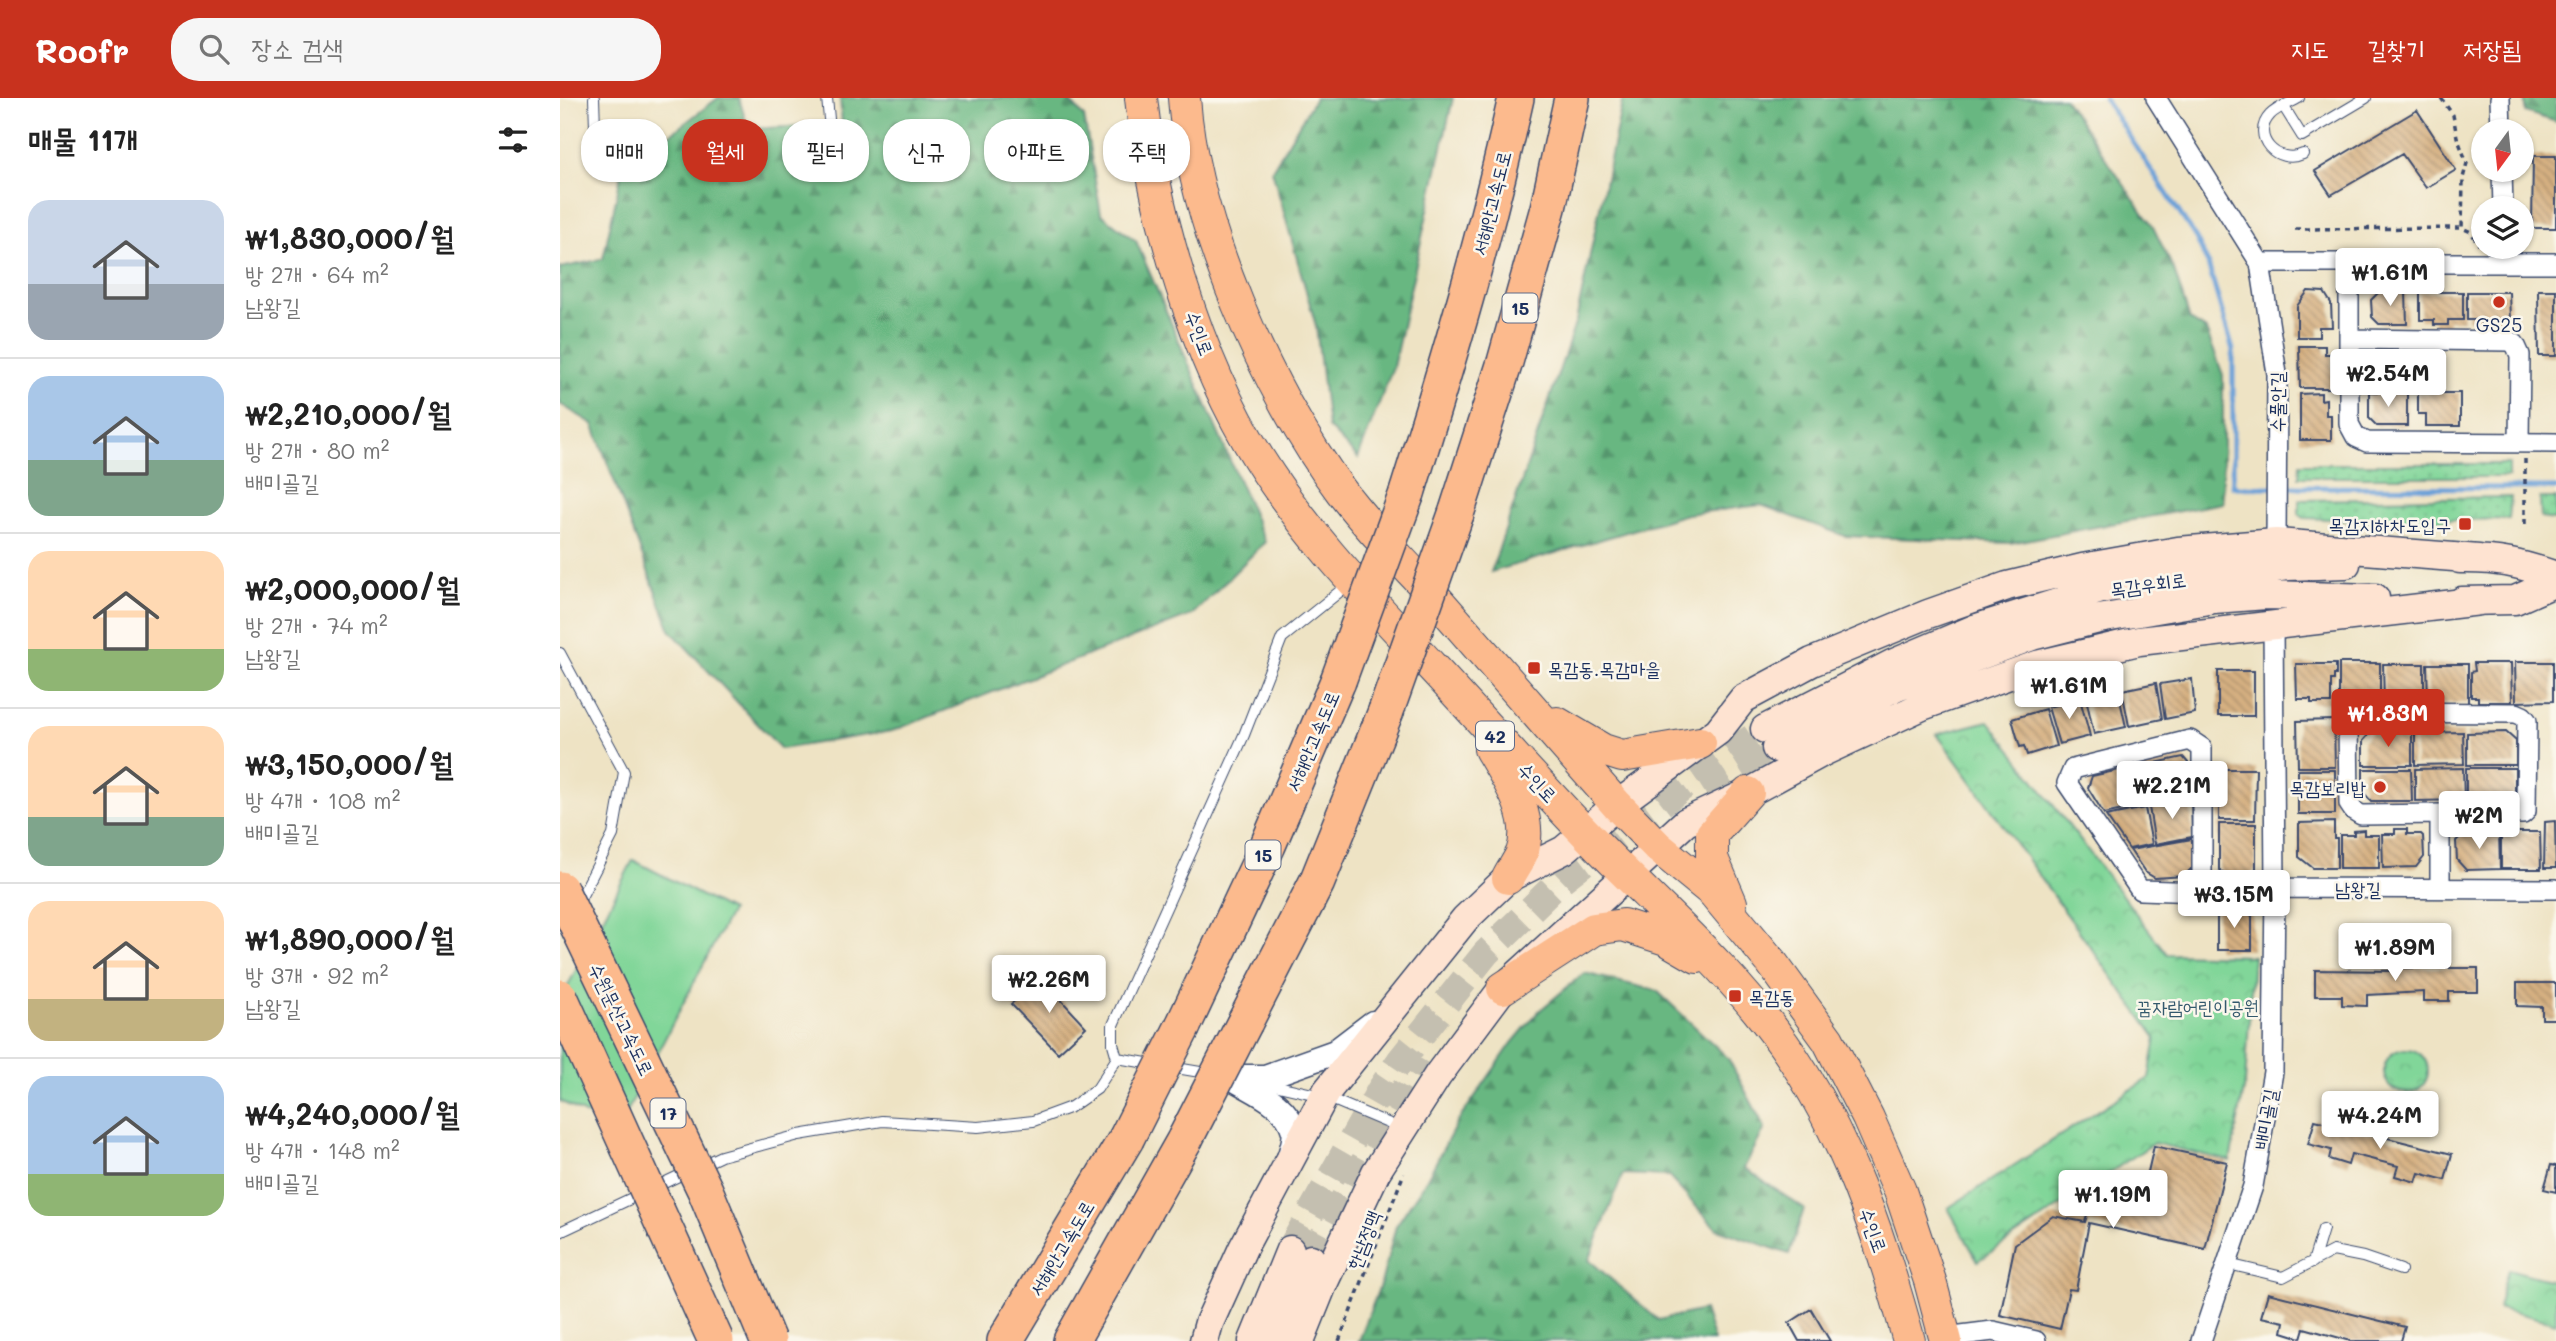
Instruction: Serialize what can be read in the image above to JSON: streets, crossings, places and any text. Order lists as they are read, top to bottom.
{
  "streets": {
    "highway": [
      "서해안고속도로",
      "15",
      "수원문산고속도로",
      "17"
    ],
    "main road": ["수인로", "목감우회로", "42"],
    "street": ["수풀안길", "남왕길", "배미골길"],
    "path": ["한남정맥"]
  },
  "crossings": [
    ["남왕길", "배미골길"]
  ],
  "parks": ["꿈자람어린이공원"],
  "places": {
    "other": ["GS25", "목감보리밥"],
    "transit": ["목감지하차도입구", "목감동.목감마을", "목감동"]
  },
  "north": "bottom",
  "page": {
    "header": "Roofr",
    "search": "장소 검색",
    "nav": ["지도", "길찾기", "저장됨"],
    "heading": "매물 11개",
    "chip": [
      "매매",
      "월세",
      "필터",
      "신규",
      "아파트",
      "주택"
    ],
    "list": [
      {
        "name": "₩1,830,000/월",
        "note": "방 2개 · 64 m² · 남왕길"
      },
      {
        "name": "₩2,210,000/월",
        "note": "방 2개 · 80 m² · 배미골길"
      },
      {
        "name": "₩2,000,000/월",
        "note": "방 2개 · 74 m² · 남왕길"
      },
      {
        "name": "₩3,150,000/월",
        "note": "방 4개 · 108 m² · 배미골길"
      },
      {
        "name": "₩1,890,000/월",
        "note": "방 3개 · 92 m² · 남왕길"
      },
      {
        "name": "₩4,240,000/월",
        "note": "방 4개 · 148 m² · 배미골길"
      }
    ],
    "price": [
      "₩1.61M",
      "₩2.54M",
      "₩1.61M",
      "₩1.83M",
      "₩2.21M",
      "₩2M",
      "₩3.15M",
      "₩1.89M",
      "₩2.26M",
      "₩4.24M",
      "₩1.19M"
    ]
  }
}
